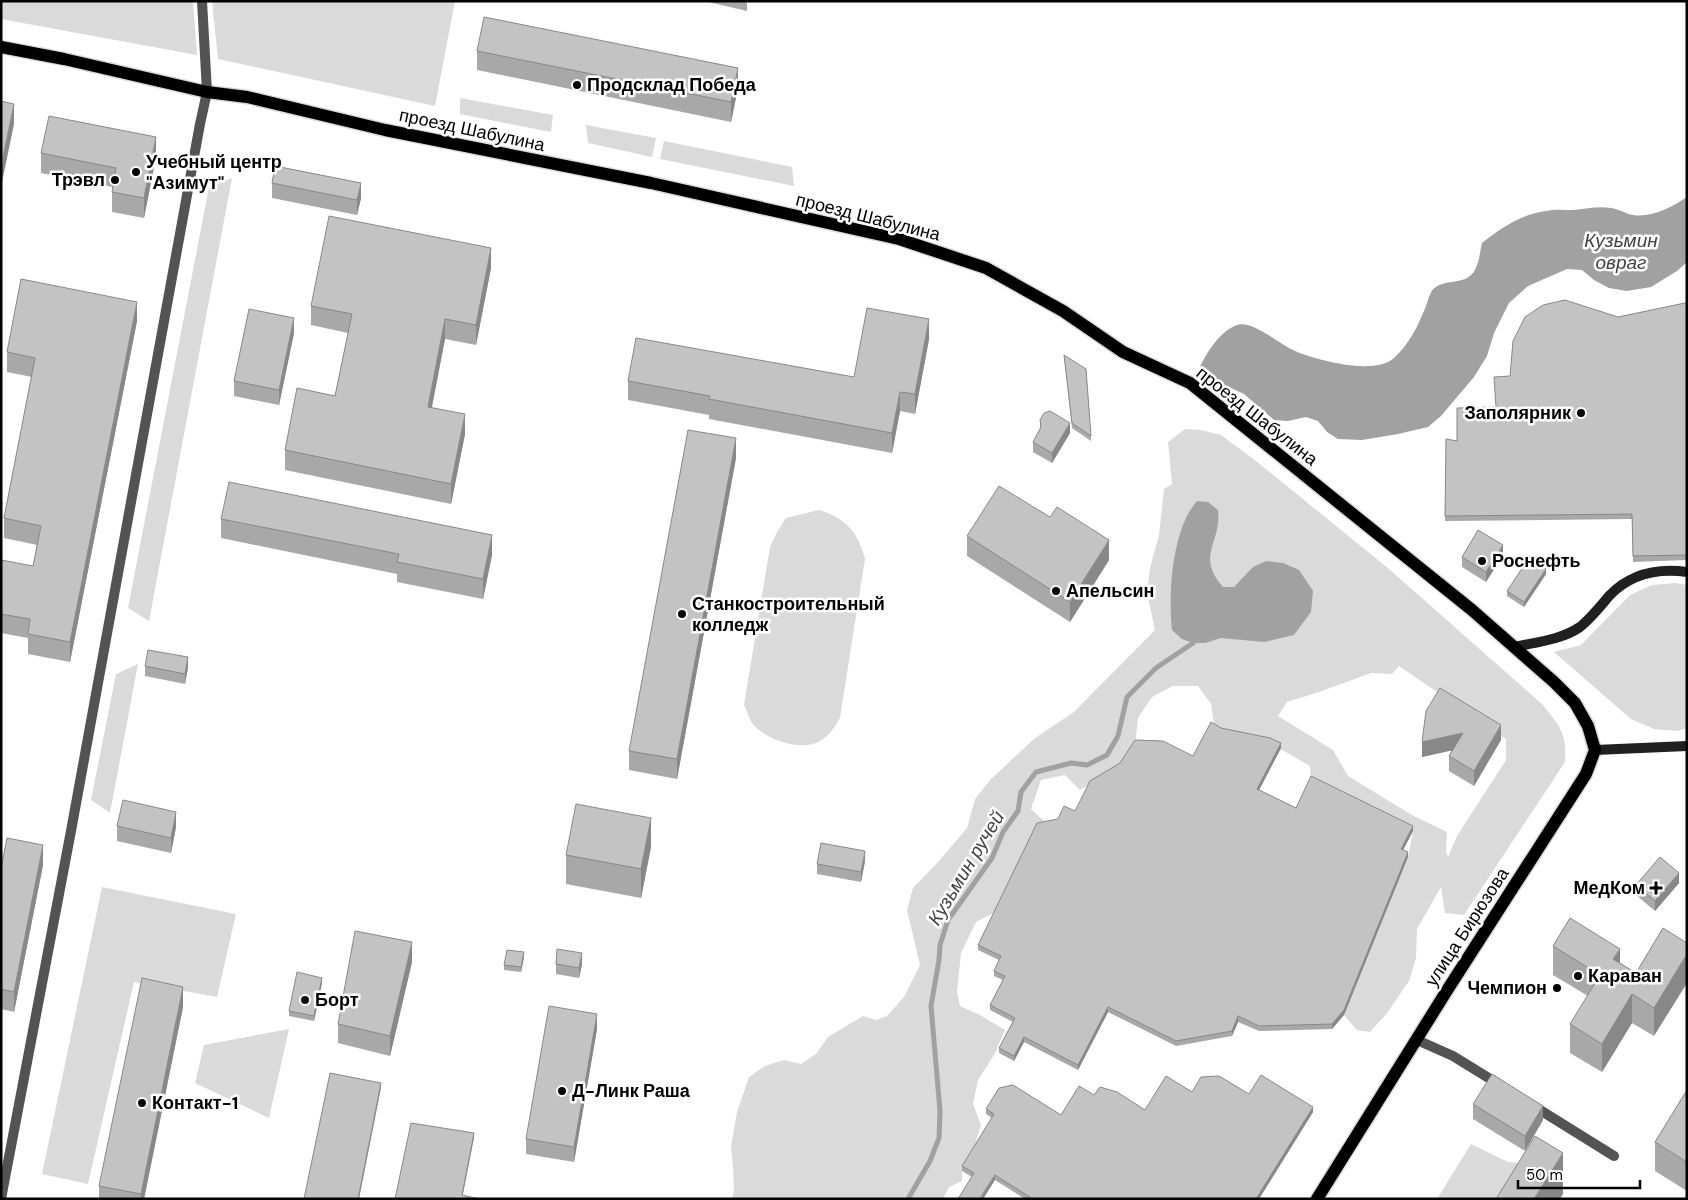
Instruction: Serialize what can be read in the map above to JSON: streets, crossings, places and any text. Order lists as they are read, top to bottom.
{
  "streets": {
    "main road": ["проезд Шабулина", "улица Бирюзова"]
  },
  "crossings": [
    ["проезд Шабулина", "улица Бирюзова"]
  ],
  "water": ["Кузьмин овраг", "Кузьмин ручей"],
  "places": {
    "other": [
      "Продсклад Победа",
      "Учебный центр \"Азимут\"",
      "Трэвл",
      "Заполярник",
      "Роснефть",
      "Апельсин",
      "Станкостроительный колледж",
      "Караван",
      "Чемпион",
      "Борт",
      "Д-Линк Раша",
      "Контакт-1"
    ],
    "health": ["МедКом"]
  },
  "scale_bar": "50 m"
}
